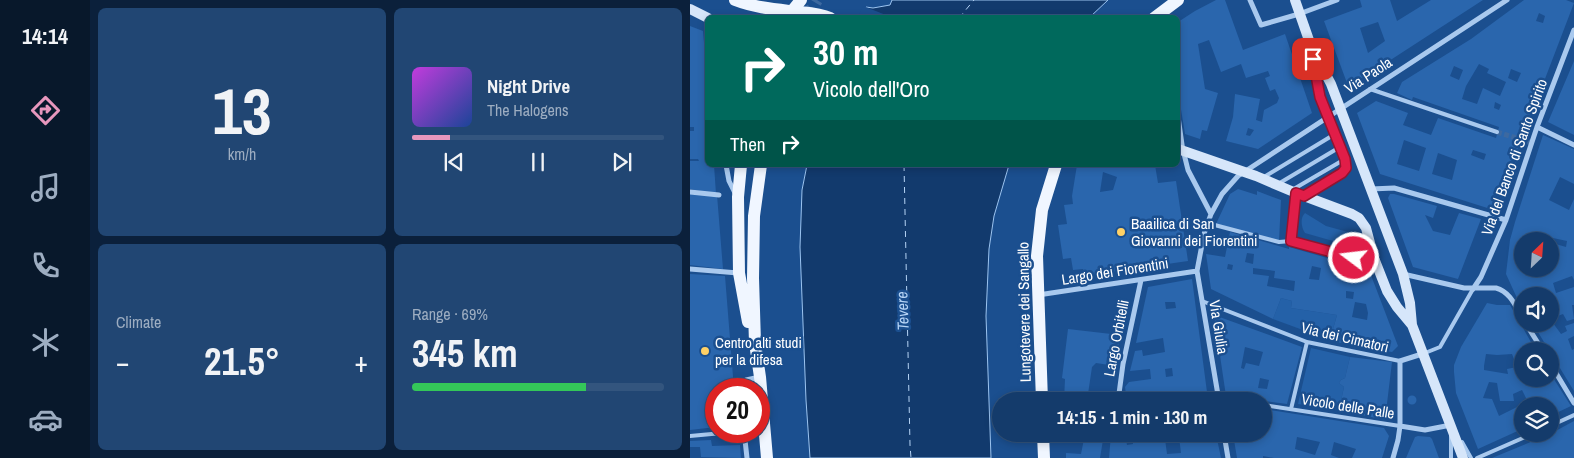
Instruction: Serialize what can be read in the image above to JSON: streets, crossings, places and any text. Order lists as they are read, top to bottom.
{
  "streets": {
    "main road": ["Lungotevere dei Sangallo"],
    "street": [
      "Via Paola",
      "Via del Banco di Santo Spirito",
      "Largo dei Fiorentini",
      "Via Giulia",
      "Largo Orbitelli"
    ],
    "lane": ["Via dei Cimatori", "Vicolo delle Palle"]
  },
  "crossings": [
    ["Via Paola", "Via Giulia"],
    ["Largo dei Fiorentini", "Lungotevere dei Sangallo"],
    ["Largo dei Fiorentini", "Via Giulia"],
    ["Largo dei Fiorentini", "Largo Orbitelli"],
    ["Via Giulia", "Via dei Cimatori"],
    ["Via dei Cimatori", "Vicolo delle Palle"]
  ],
  "water": ["Tevere"],
  "places": ["Baailica di San Giovanni dei Fiorentini", "Centro alti studi per la difesa"],
  "north": "top right",
  "page": {
    "tabs": "14:14",
    "tile": [
      ["13", "km/h"],
      "Climate",
      ["Range · 69%", "345 km"]
    ],
    "turn": ["30 m", "Vicolo dell'Oro"],
    "song": ["Night Drive", "The Halogens"],
    "then": "Then",
    "heat": ["−", "21.5°", "+"],
    "limit": "20",
    "trip": "14:15 · 1 min · 130 m"
  }
}
